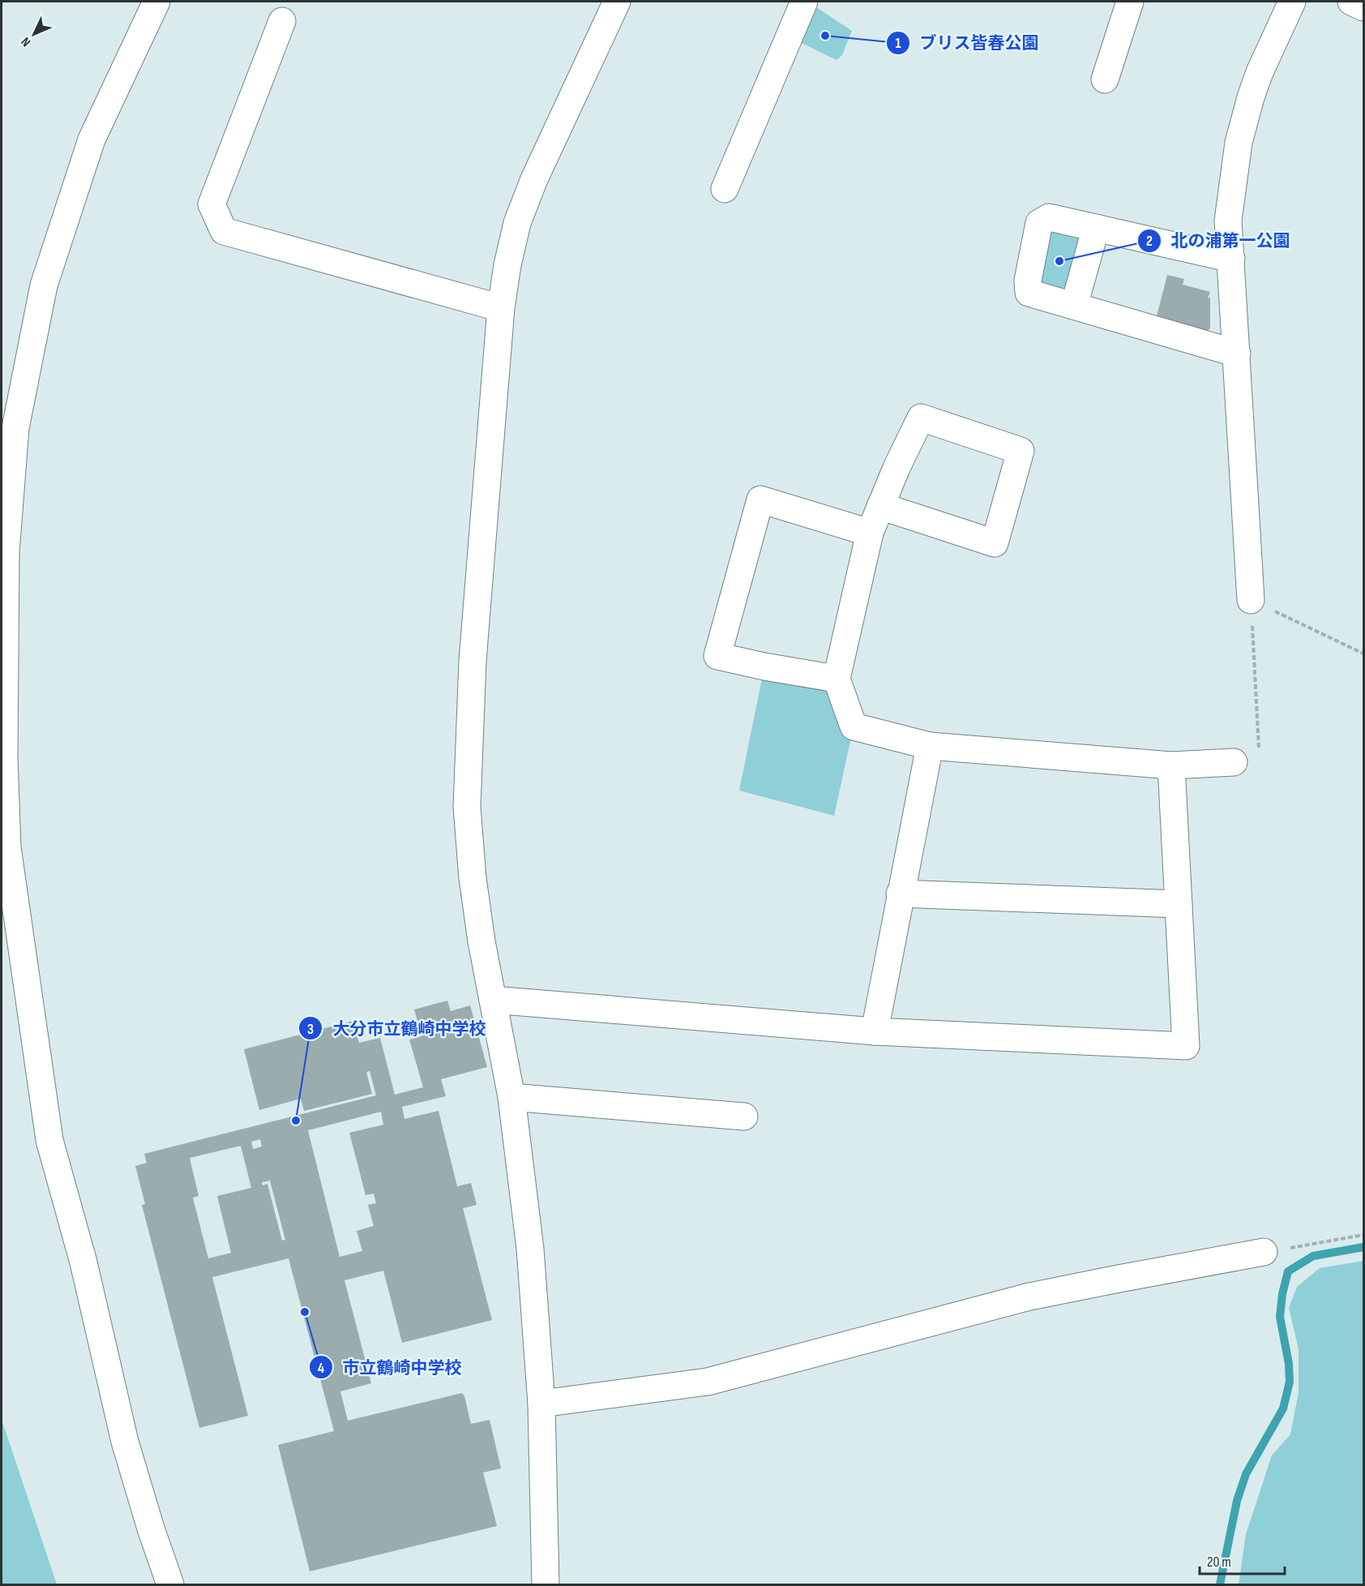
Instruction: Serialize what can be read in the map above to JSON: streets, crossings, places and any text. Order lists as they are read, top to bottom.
{
  "places": [
    "ブリス皆春公園",
    "北の浦第一公園",
    "大分市立鶴崎中学校",
    "市立鶴崎中学校"
  ],
  "scale_bar": "20 m",
  "north": "bottom left"
}
